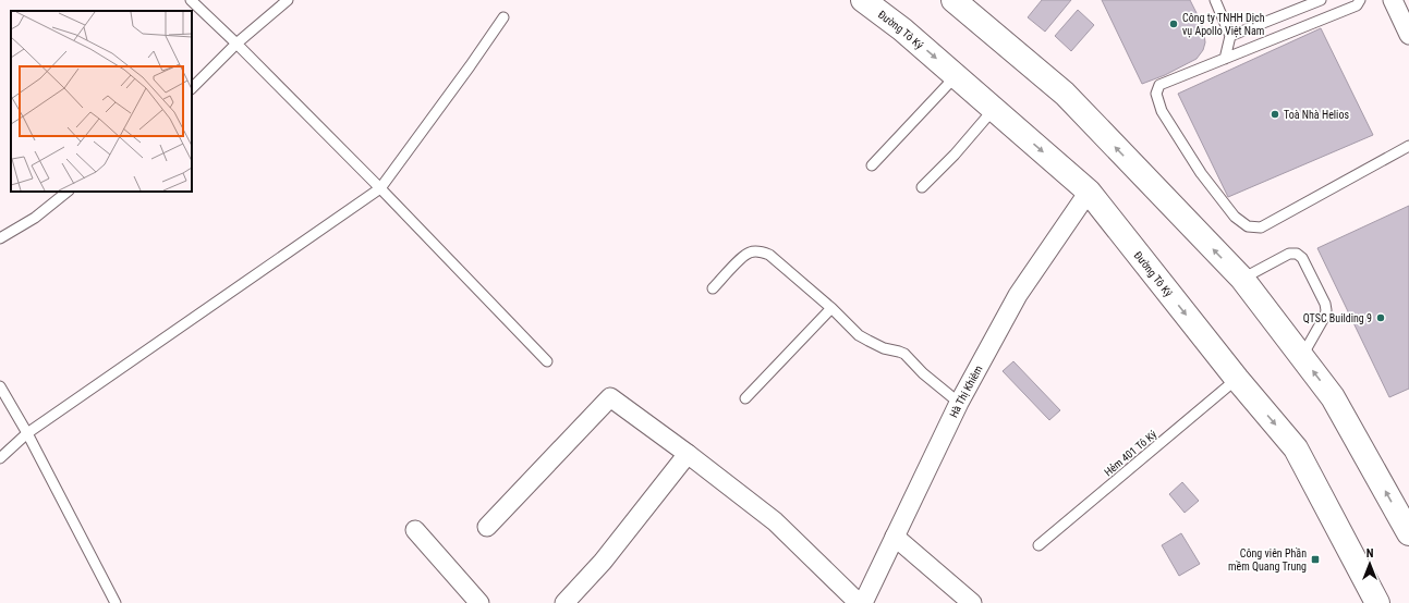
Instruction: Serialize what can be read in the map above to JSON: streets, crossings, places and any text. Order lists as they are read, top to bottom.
{
  "streets": {
    "main road": ["Đường Tô Ký"],
    "street": ["Hà Thị Khiêm"],
    "lane": ["Hẻm 401 Tô Ký"]
  },
  "crossings": [
    ["Đường Tô Ký", "Hà Thị Khiêm"],
    ["Đường Tô Ký", "Hẻm 401 Tô Ký"]
  ],
  "places": {
    "other": ["Công ty TNHH Dịch vụ Apollo Việt Nam", "Toà Nhà Helios", "QTSC Building 9"],
    "transit": ["Công viên Phần mềm Quang Trung"]
  },
  "north": "top"
}
